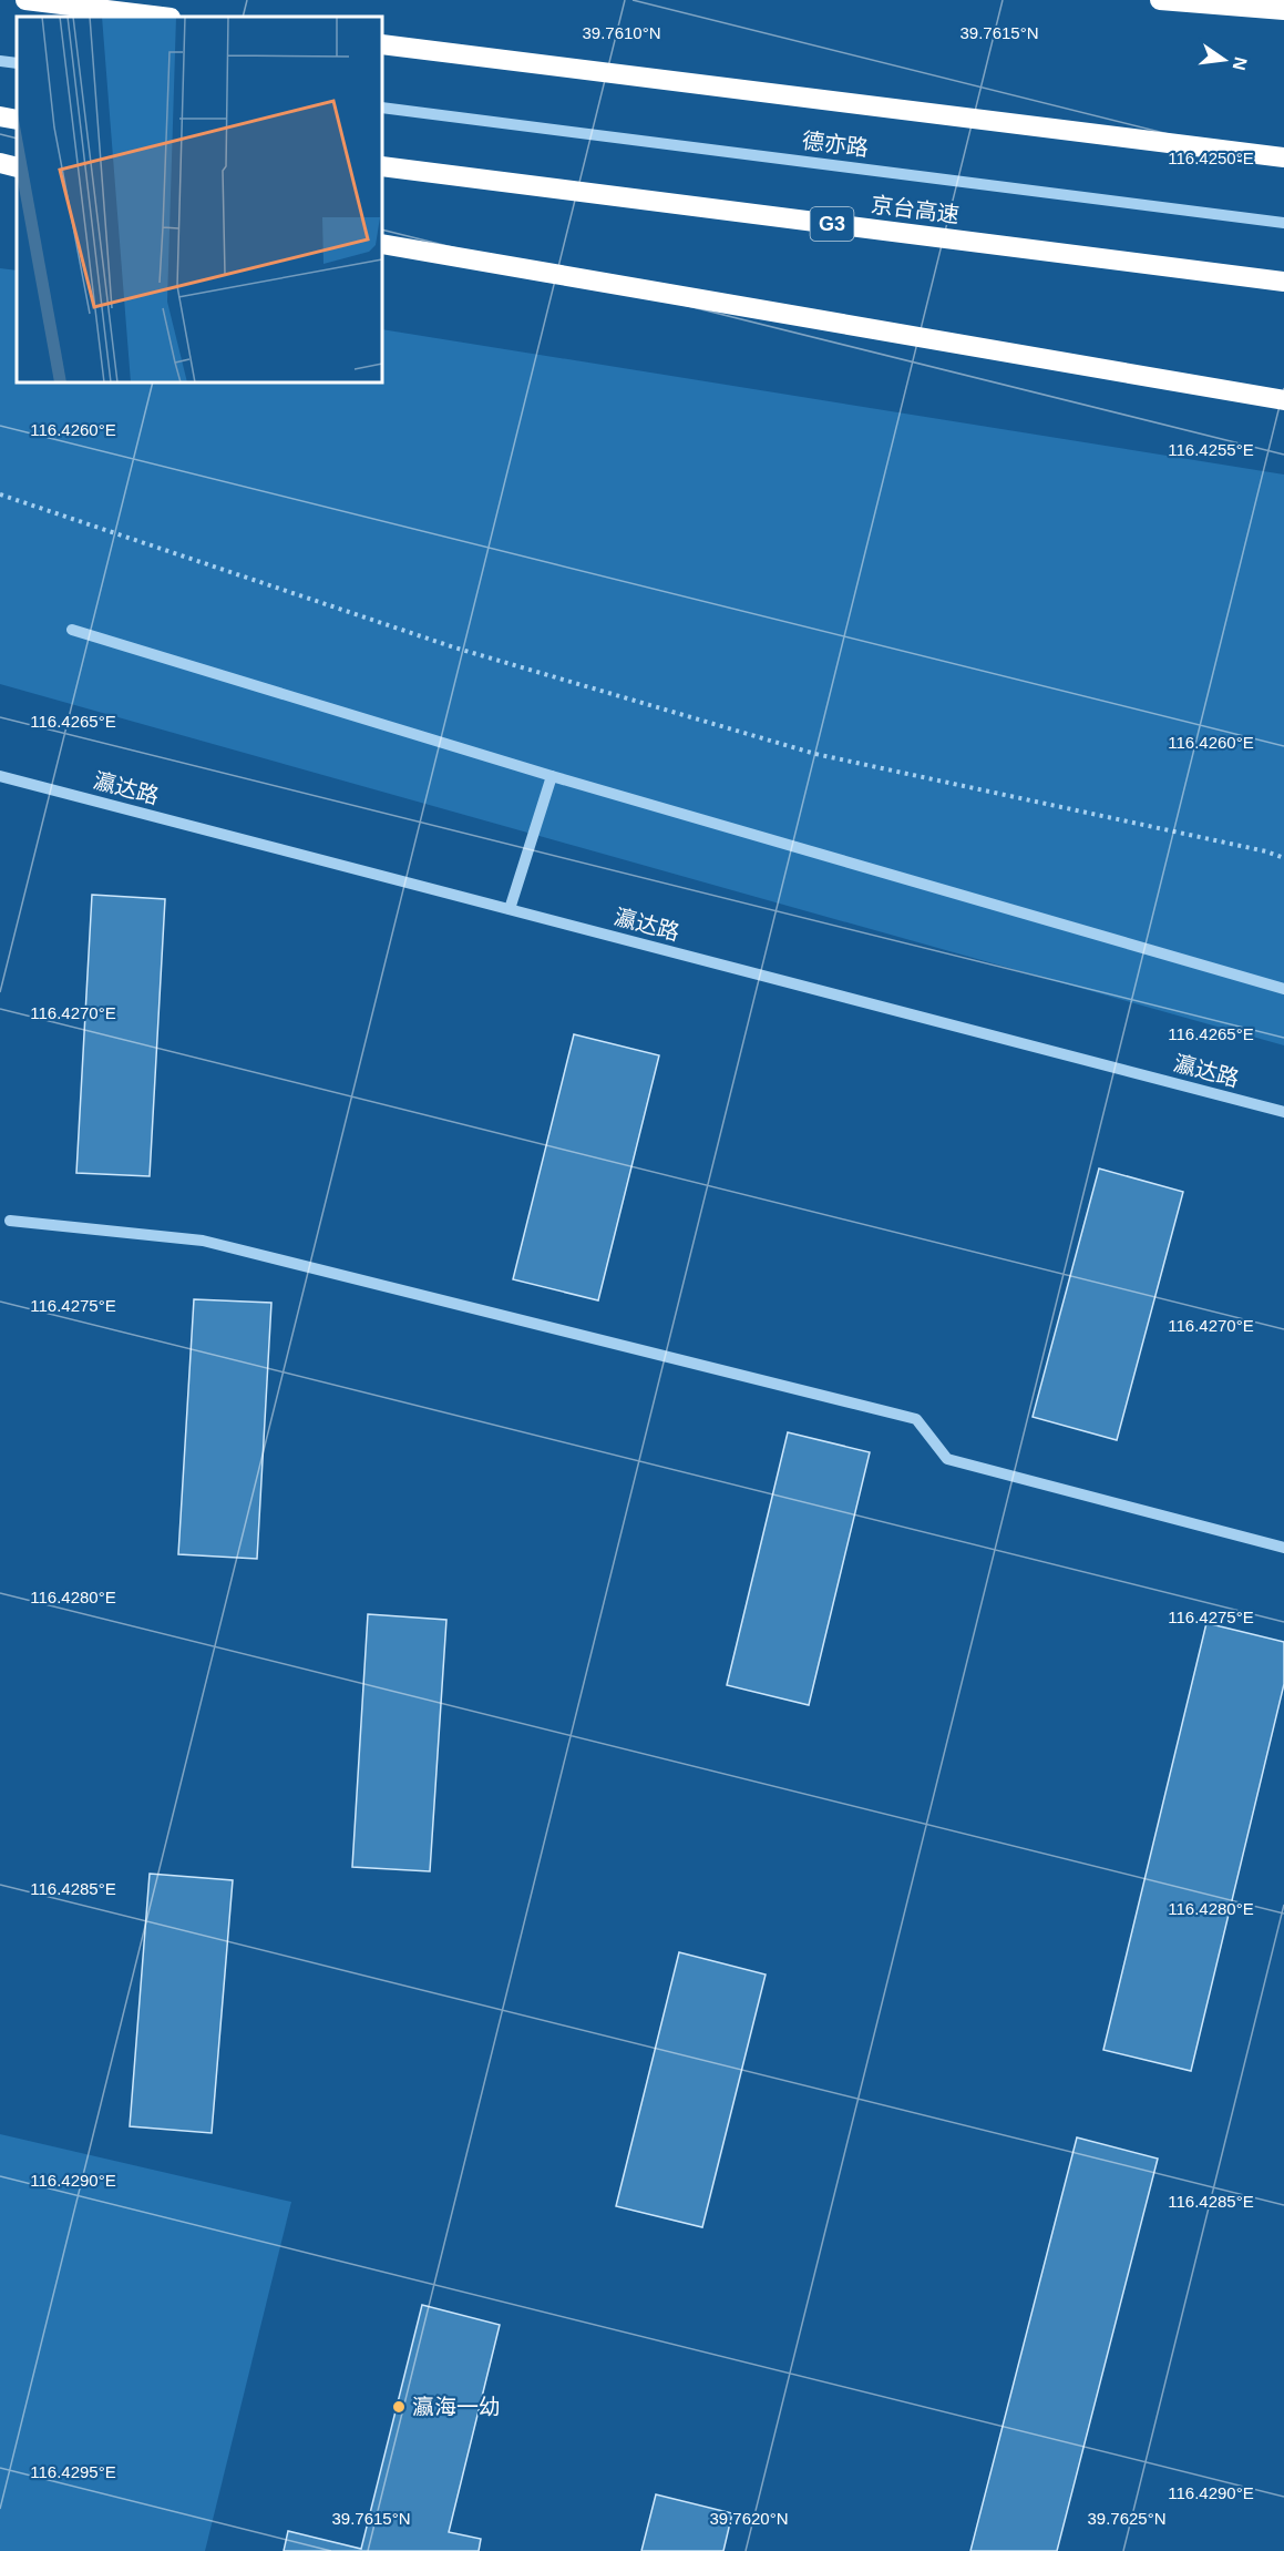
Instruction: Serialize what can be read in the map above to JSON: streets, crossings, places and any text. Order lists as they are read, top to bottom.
{
  "streets": {
    "highway": ["京台高速", "G3"],
    "street": ["德亦路", "瀛达路"]
  },
  "places": ["瀛海一幼"],
  "north": "right",
  "coordinates": [
    "39.7610°N",
    "39.7615°N",
    "116.4250°E",
    "116.4260°E",
    "116.4255°E",
    "116.4265°E",
    "116.4270°E",
    "116.4275°E",
    "116.4280°E",
    "116.4285°E",
    "116.4290°E",
    "116.4295°E",
    "39.7620°N",
    "39.7625°N"
  ]
}
